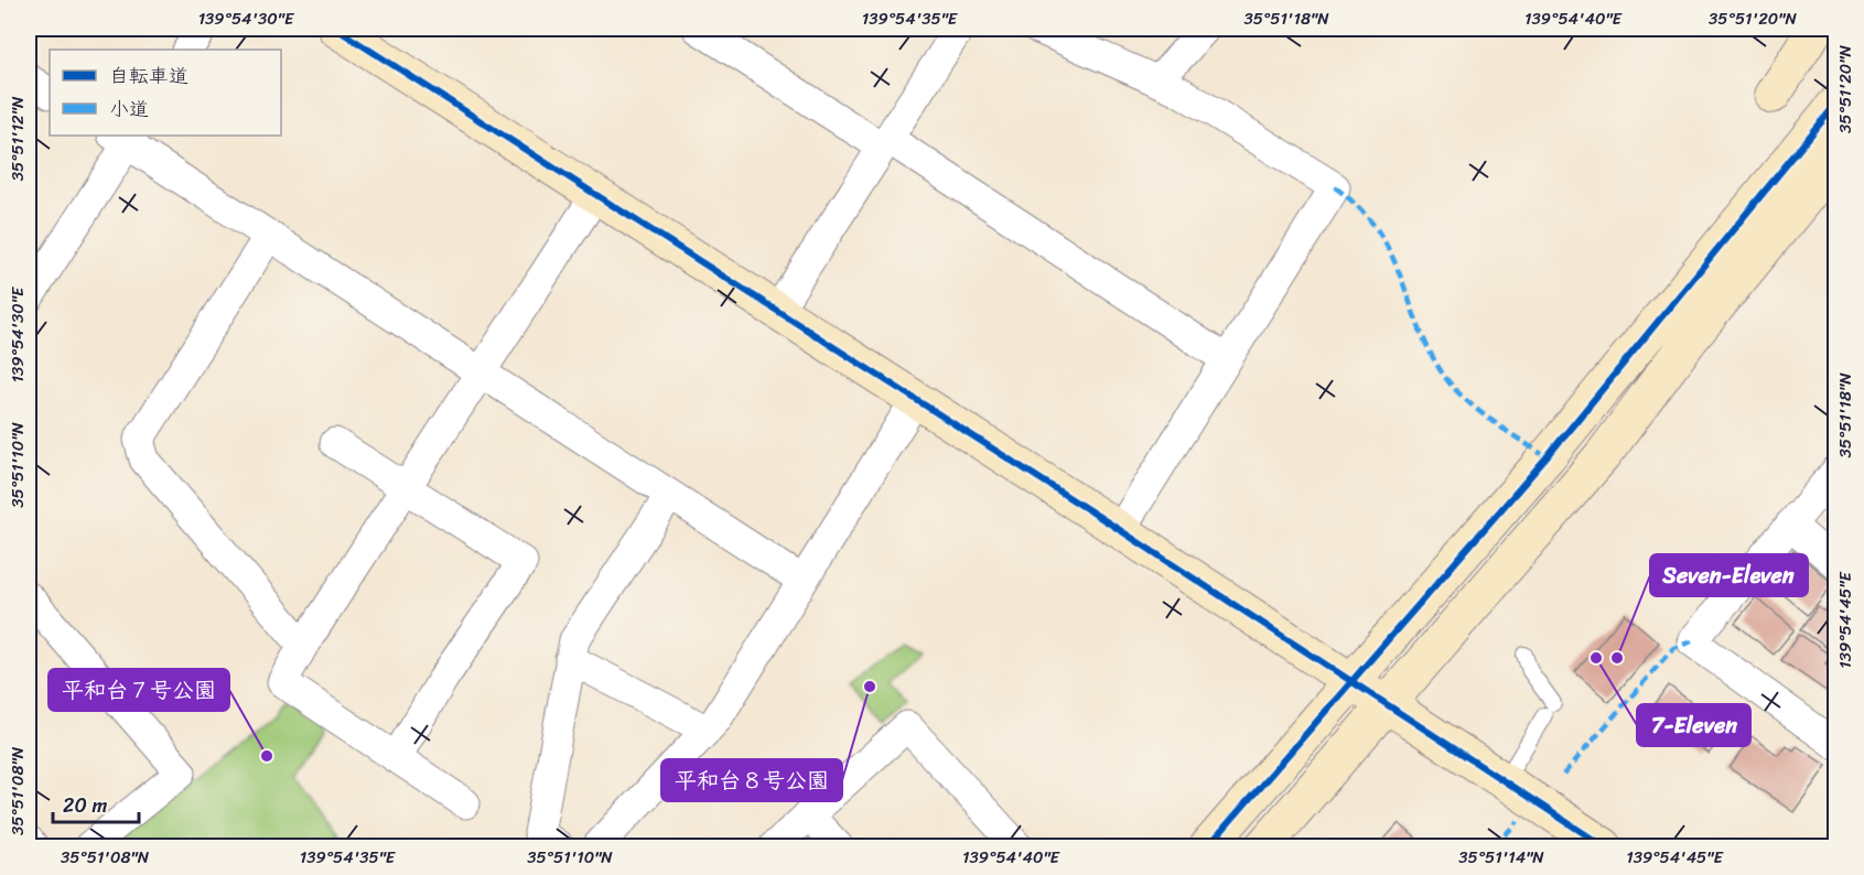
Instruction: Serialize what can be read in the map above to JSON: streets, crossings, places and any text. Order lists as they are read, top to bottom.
{
  "places": [
    "7-Eleven",
    "Seven-Eleven",
    "平和台８号公園",
    "平和台７号公園"
  ],
  "legend": ["自転車道", "小道"],
  "scale_bar": "20 m",
  "coordinates": [
    "139°54'30\"E",
    "139°54'35\"E",
    "35°51'18\"N",
    "139°54'40\"E",
    "35°51'20\"N",
    "35°51'12\"N",
    "35°51'10\"N",
    "139°54'45\"E",
    "35°51'08\"N",
    "35°51'14\"N"
  ]
}
